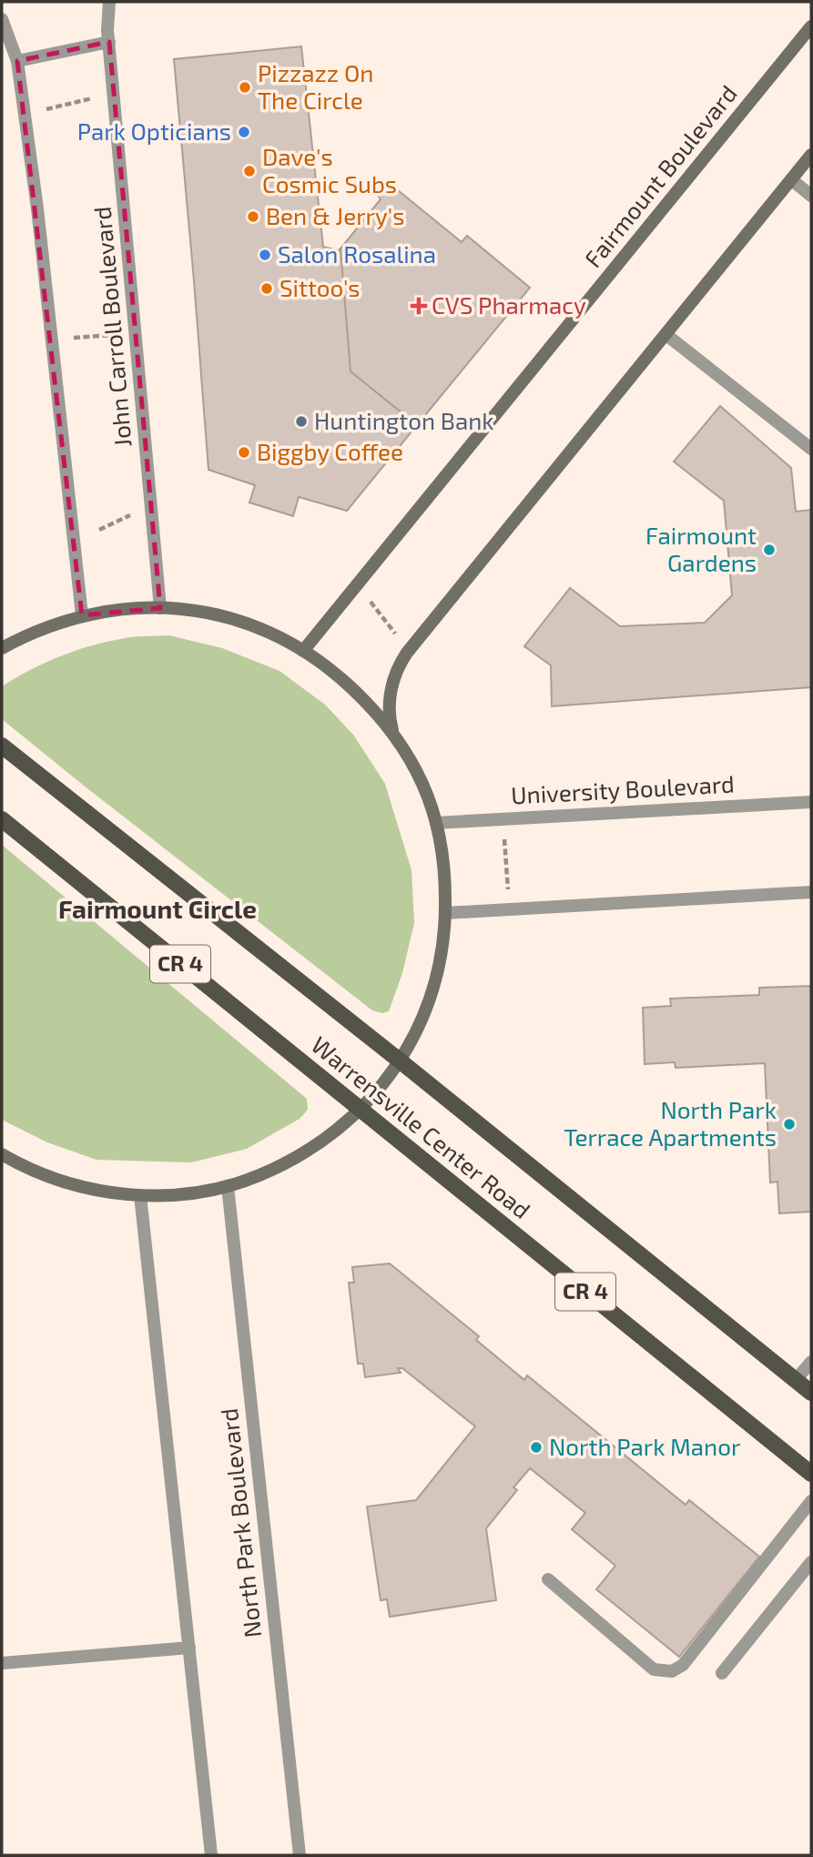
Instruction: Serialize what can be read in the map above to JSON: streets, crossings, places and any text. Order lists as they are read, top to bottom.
{
  "streets": {
    "main road": ["Fairmount Boulevard", "CR 4", "Warrensville Center Road"],
    "street": ["John Carroll Boulevard", "University Boulevard", "North Park Boulevard"]
  },
  "districts": ["Fairmount Circle"],
  "places": {
    "other": [
      "Pizzazz On The Circle",
      "Park Opticians",
      "Dave's Cosmic Subs",
      "Ben & Jerry's",
      "Salon Rosalina",
      "Sittoo's",
      "Huntington Bank",
      "Biggby Coffee",
      "Fairmount Gardens",
      "North Park Terrace Apartments",
      "North Park Manor"
    ],
    "health": ["CVS Pharmacy"]
  }
}
